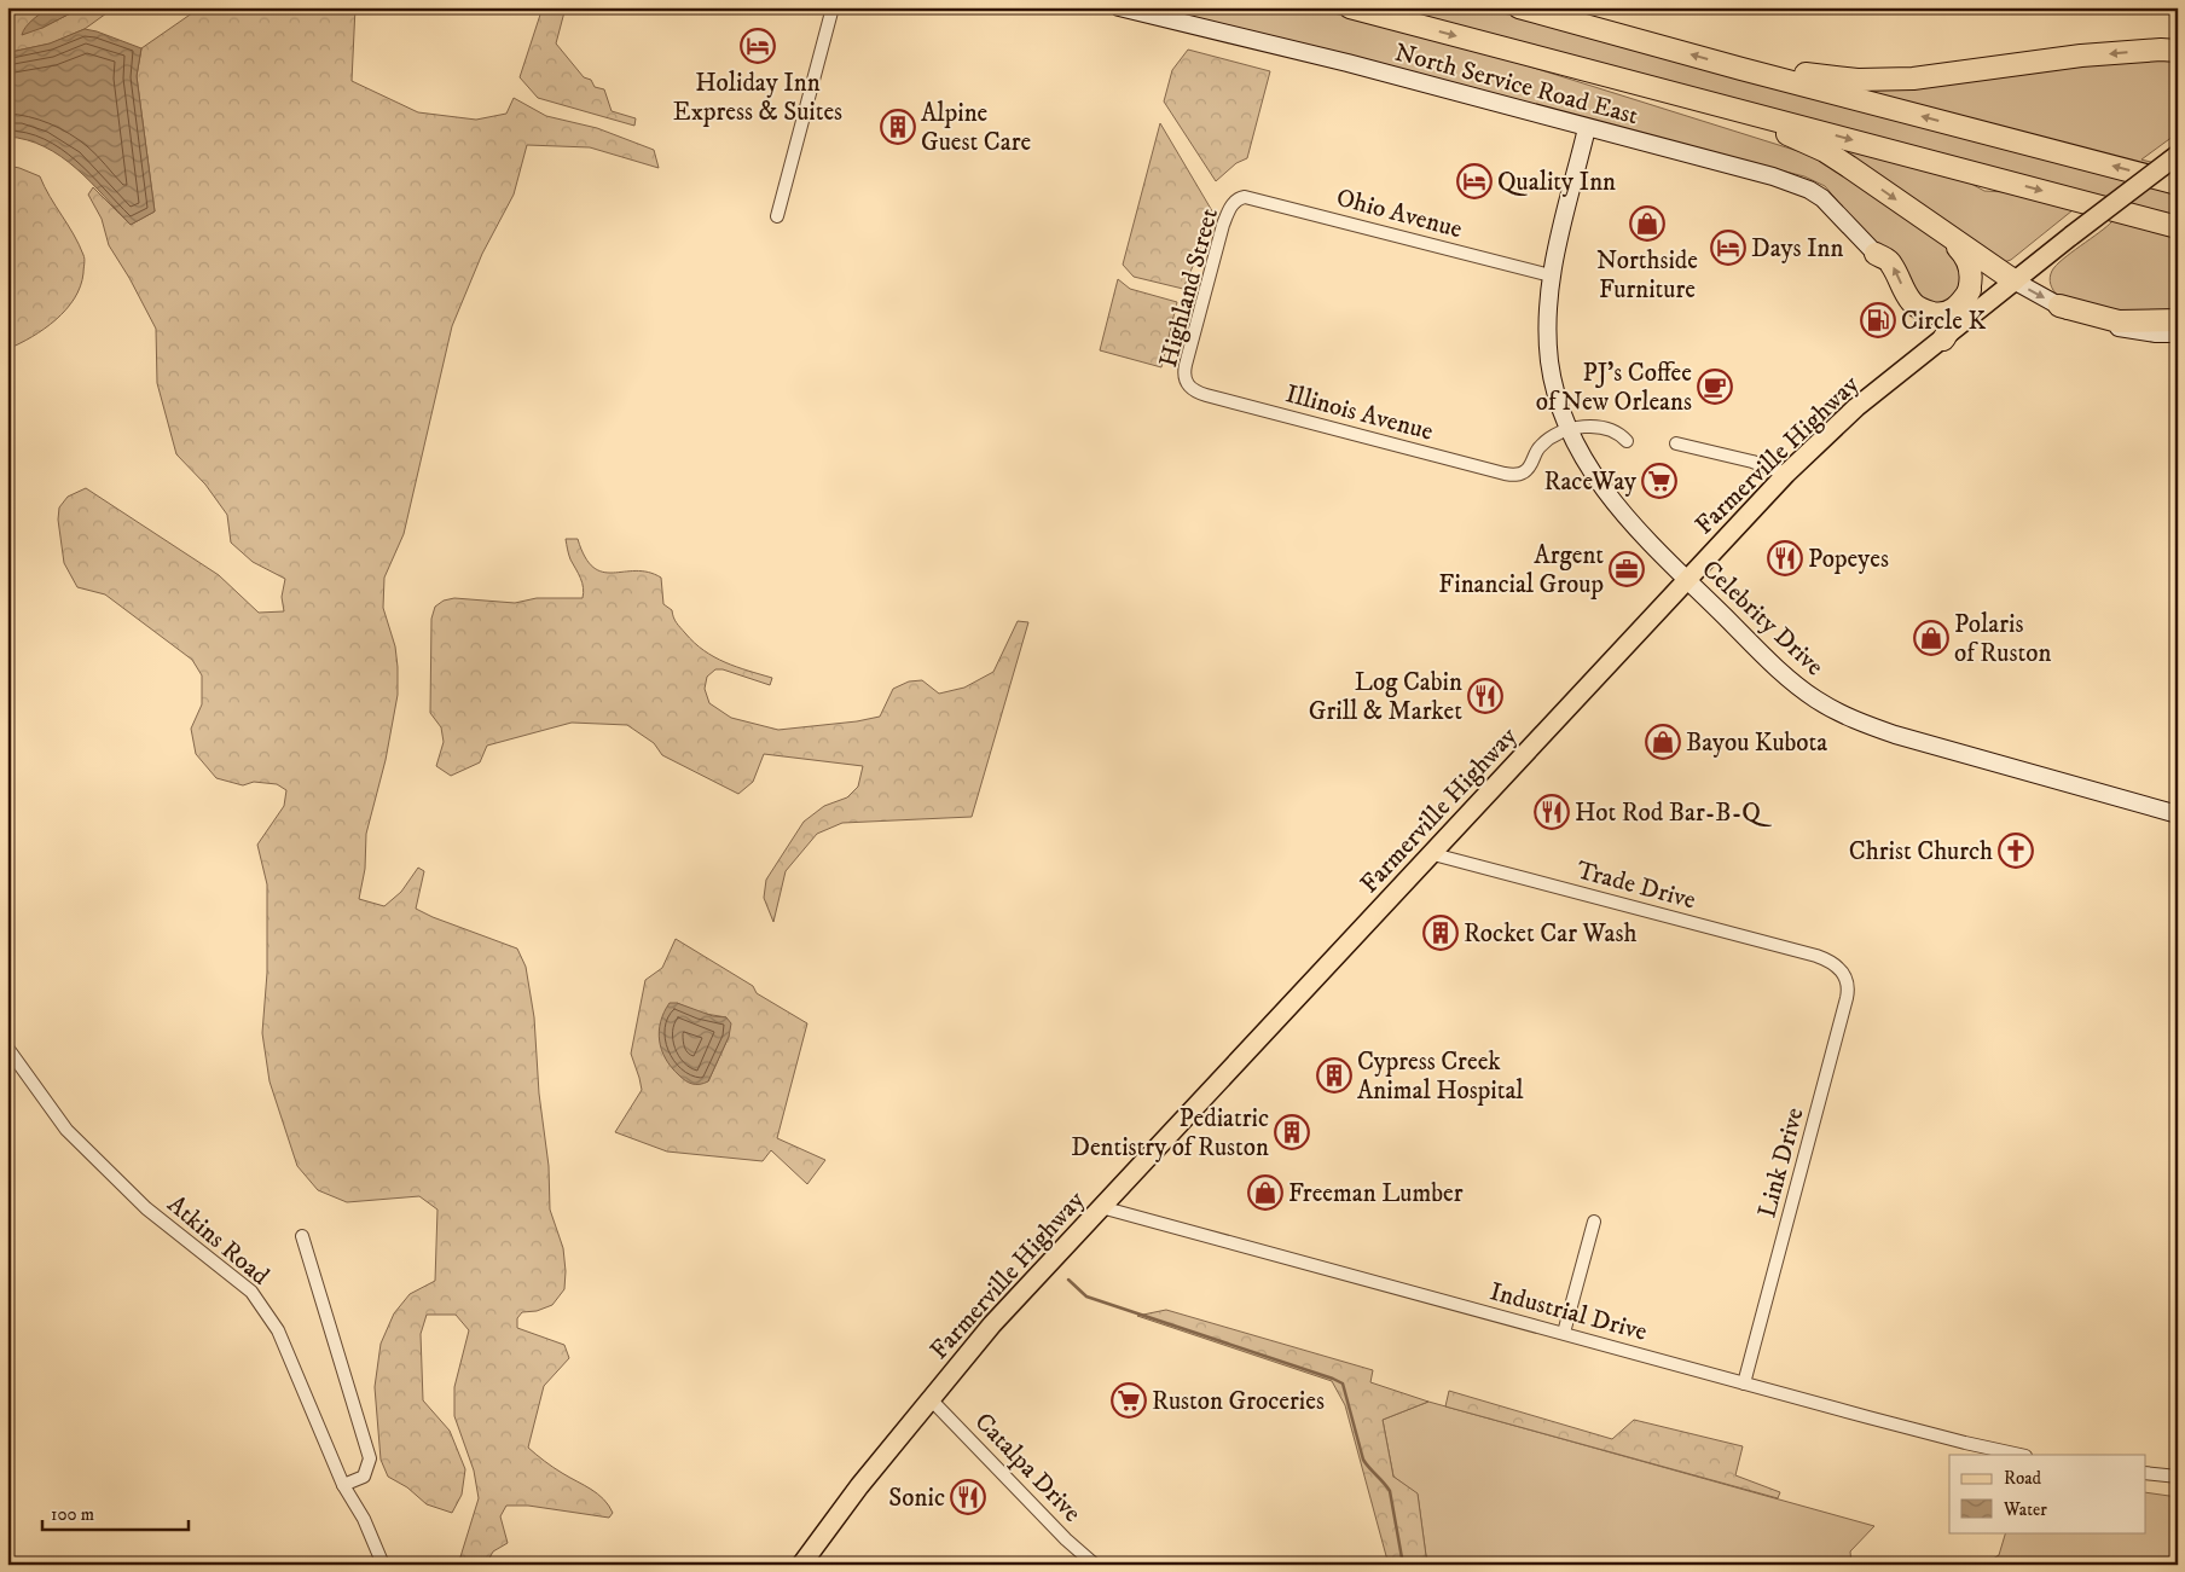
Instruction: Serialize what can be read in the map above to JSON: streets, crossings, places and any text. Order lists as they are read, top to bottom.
{
  "streets": {
    "main road": ["Farmerville Highway"],
    "street": [
      "North Service Road East",
      "Ohio Avenue",
      "Highland Street",
      "Illinois Avenue",
      "Celebrity Drive",
      "Trade Drive",
      "Link Drive",
      "Atkins Road",
      "Industrial Drive",
      "Catalpa Drive"
    ]
  },
  "crossings": [
    ["North Service Road East", "Celebrity Drive"],
    ["Ohio Avenue", "Highland Street"],
    ["Ohio Avenue", "Celebrity Drive"],
    ["Highland Street", "Illinois Avenue"],
    ["Illinois Avenue", "Celebrity Drive"],
    ["Farmerville Highway", "Celebrity Drive"],
    ["Farmerville Highway", "Trade Drive"],
    ["Farmerville Highway", "Industrial Drive"],
    ["Farmerville Highway", "Catalpa Drive"],
    ["Trade Drive", "Link Drive"],
    ["Link Drive", "Industrial Drive"]
  ],
  "places": {
    "hotel": ["Holiday Inn Express & Suites", "Quality Inn", "Days Inn"],
    "building": [
      "Alpine Guest Care",
      "Rocket Car Wash",
      "Cypress Creek Animal Hospital",
      "Pediatric Dentistry of Ruston"
    ],
    "shop": [
      "Northside Furniture",
      "Polaris of Ruston",
      "Bayou Kubota",
      "Freeman Lumber"
    ],
    "fuel station": ["Circle K"],
    "cafe": ["PJ's Coffee of New Orleans"],
    "supermarket": ["RaceWay", "Ruston Groceries"],
    "restaurant": [
      "Popeyes",
      "Log Cabin Grill & Market",
      "Hot Rod Bar-B-Q",
      "Sonic"
    ],
    "office": ["Argent Financial Group"],
    "church": ["Christ Church"]
  },
  "legend": ["Road", "Water"],
  "scale_bar": "100 m"
}
